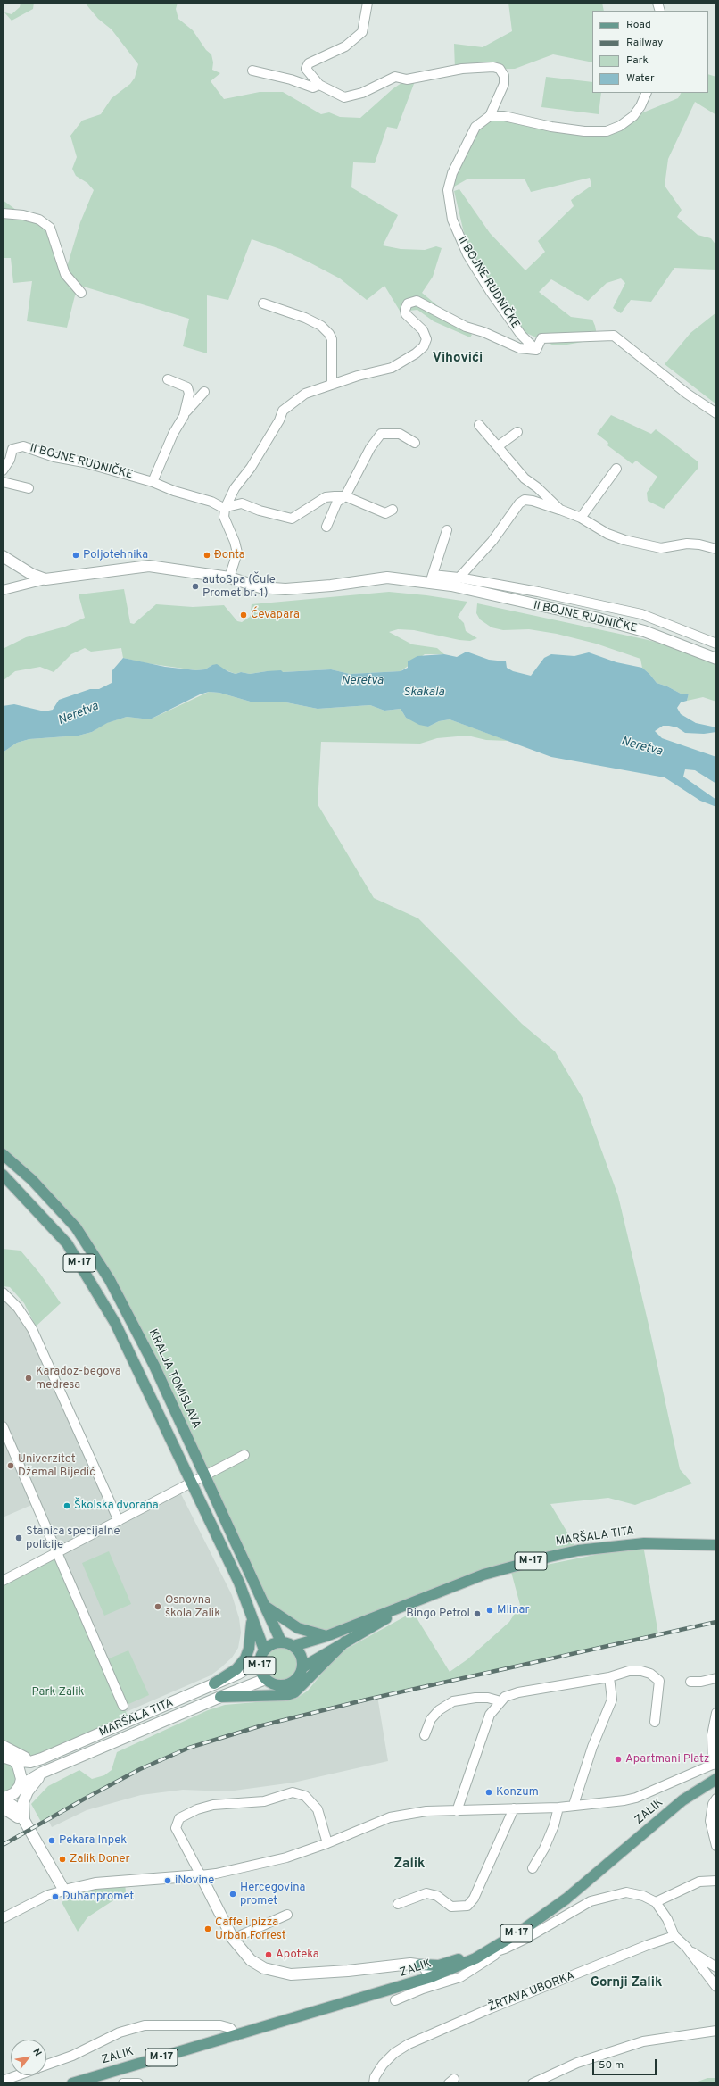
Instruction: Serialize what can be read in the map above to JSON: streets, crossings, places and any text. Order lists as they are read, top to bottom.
{
  "streets": {
    "main road": [
      "M-17",
      "KRALJA TOMISLAVA",
      "MARŠALA TITA",
      "ZALIK"
    ],
    "street": ["II BOJNE RUDNIČKE", "ŽRTAVA UBORKA"]
  },
  "crossings": [
    ["M-17", "KRALJA TOMISLAVA"],
    ["M-17", "MARŠALA TITA"],
    ["KRALJA TOMISLAVA", "MARŠALA TITA"]
  ],
  "districts": ["Vihovići", "Zalik", "Gornji Zalik"],
  "water": ["Neretva", "Skakala"],
  "parks": ["Park Zalik"],
  "places": [
    "Poljotehnika",
    "Đonta",
    "autoSpa (Čule Promet br. 1)",
    "Ćevapara",
    "Karađoz-begova medresa",
    "Univerzitet Džemal Bijedić",
    "Školska dvorana",
    "Stanica specijalne policije",
    "Osnovna škola Zalik",
    "Mlinar",
    "Bingo Petrol",
    "Apartmani Platz",
    "Konzum",
    "Pekara Inpek",
    "Zalik Doner",
    "iNovine",
    "Hercegovina promet",
    "Duhanpromet",
    "Caffe i pizza Urban Forrest",
    "Apoteka"
  ],
  "legend": [
    "Road",
    "Railway",
    "Park",
    "Water"
  ],
  "scale_bar": "50 m",
  "north": "top right"
}
